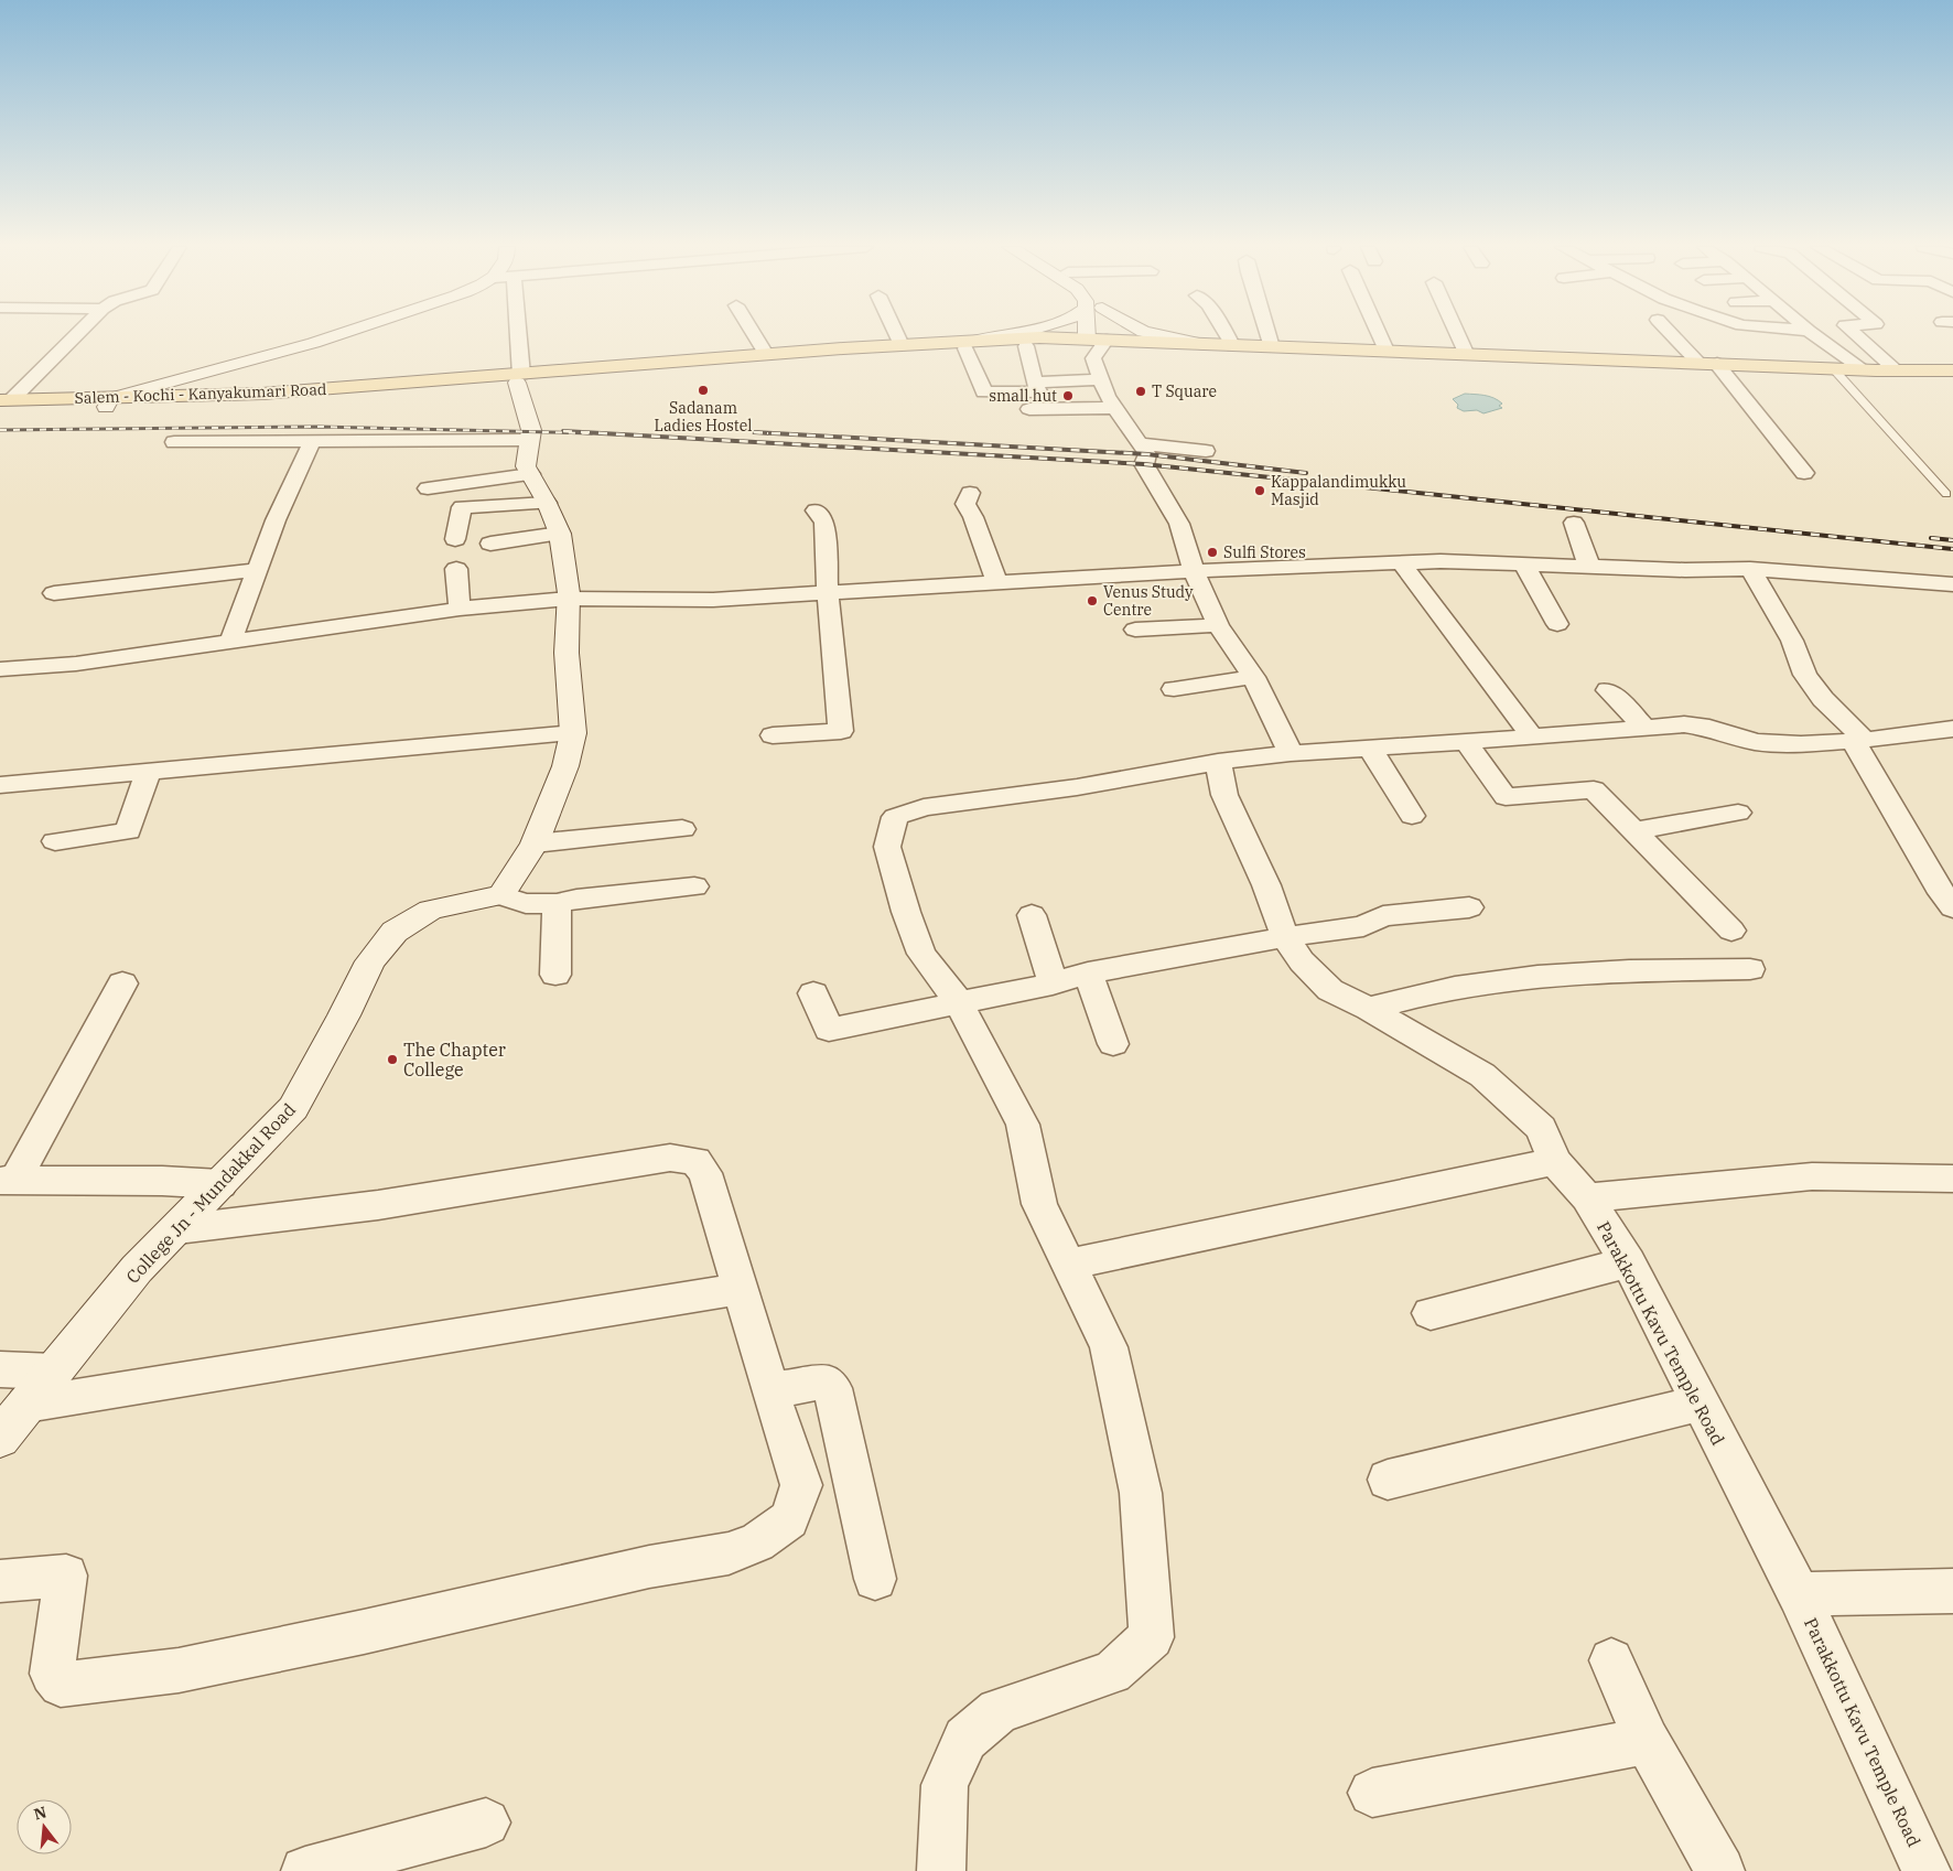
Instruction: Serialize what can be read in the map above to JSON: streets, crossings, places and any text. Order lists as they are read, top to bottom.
{
  "streets": {
    "street": ["College Jn - Mundakkal Road", "Parakkottu Kavu Temple Road"]
  },
  "places": [
    "Sadanam Ladies Hostel",
    "T Square",
    "small hut",
    "Kappalandimukku Masjid",
    "Sulfi Stores",
    "Venus Study Centre",
    "The Chapter College"
  ],
  "north": "top"
}
